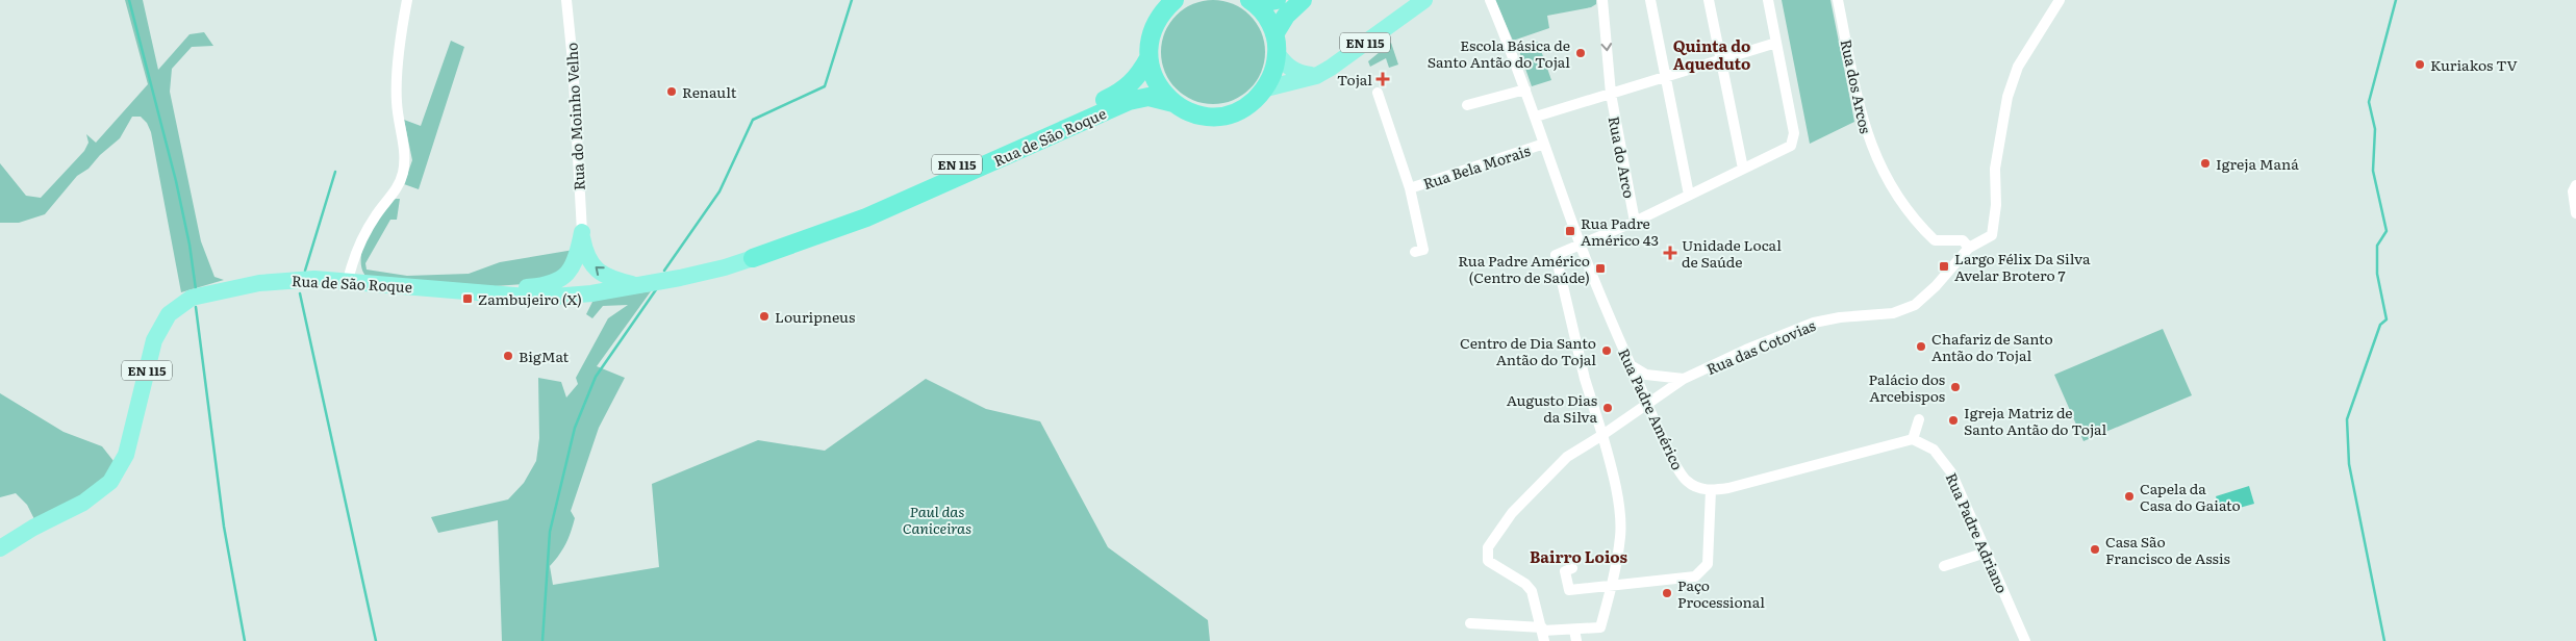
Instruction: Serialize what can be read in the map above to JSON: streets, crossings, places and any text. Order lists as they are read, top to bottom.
{
  "streets": {
    "highway": ["EN 115", "Rua de São Roque"],
    "street": [
      "Rua dos Arcos",
      "Rua do Moinho Velho",
      "Rua do Arco",
      "Rua Bela Morais",
      "Rua das Cotovias",
      "Rua Padre Américo",
      "Rua Padre Adriano"
    ]
  },
  "crossings": [
    ["EN 115", "Rua de São Roque"],
    ["Rua dos Arcos", "Rua das Cotovias"],
    ["Rua Bela Morais", "Rua Padre Américo"],
    ["Rua das Cotovias", "Rua Padre Américo"]
  ],
  "districts": ["Quinta do Aqueduto", "Bairro Loios"],
  "parks": ["Paul das Caniceiras"],
  "places": {
    "other": [
      "Escola Básica de Santo Antão do Tojal",
      "Kuriakos TV",
      "Renault",
      "Igreja Maná",
      "Louripneus",
      "Chafariz de Santo Antão do Tojal",
      "Centro de Dia Santo Antão do Tojal",
      "BigMat",
      "Palácio dos Arcebispos",
      "Augusto Dias da Silva",
      "Igreja Matriz de Santo Antão do Tojal",
      "Capela da Casa do Gaiato",
      "Casa São Francisco de Assis",
      "Paço Processional"
    ],
    "health": ["Tojal", "Unidade Local de Saúde"],
    "transit": [
      "Rua Padre Américo 43",
      "Largo Félix Da Silva Avelar Brotero 7",
      "Rua Padre Américo (Centro de Saúde)",
      "Zambujeiro (X)"
    ]
  }
}
